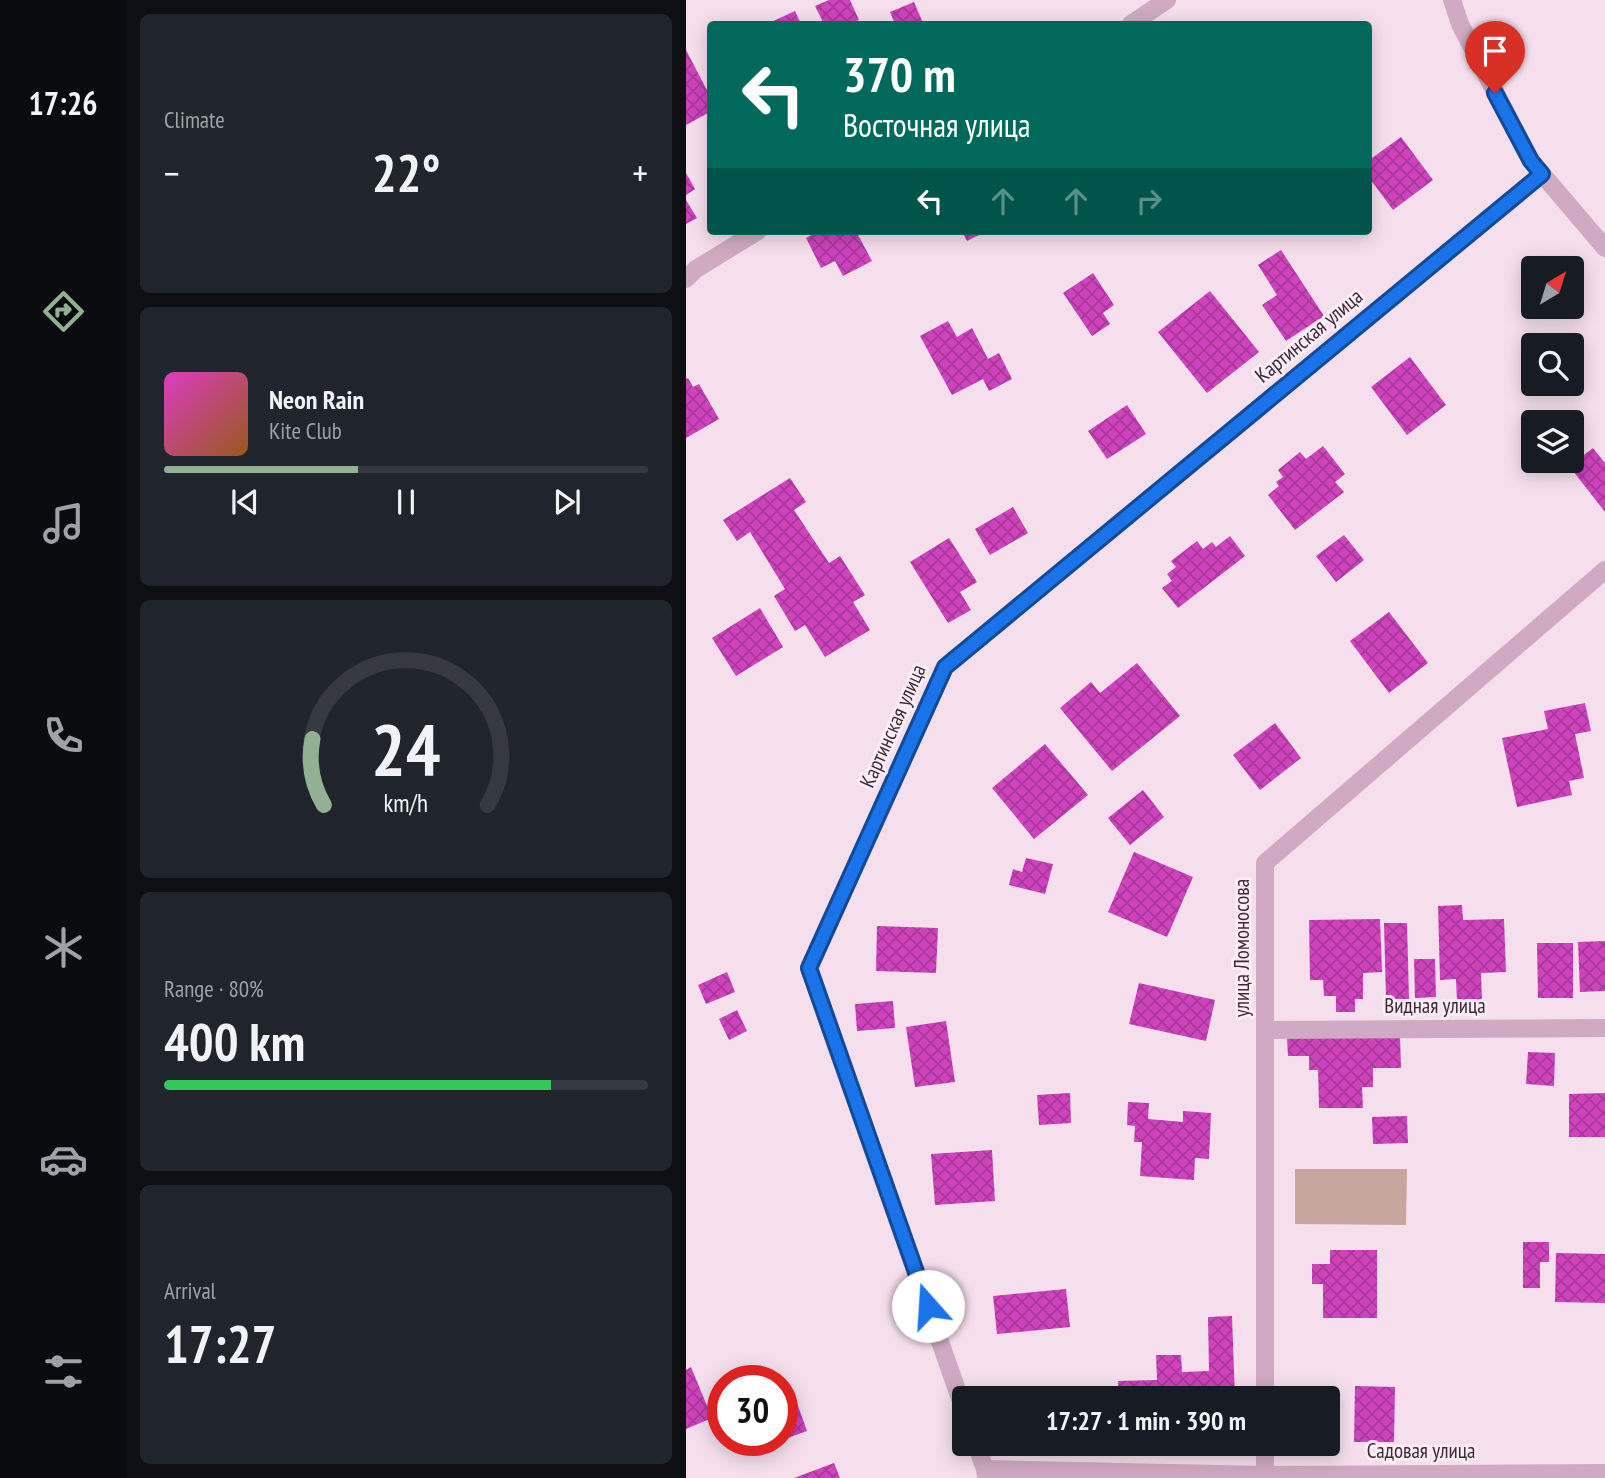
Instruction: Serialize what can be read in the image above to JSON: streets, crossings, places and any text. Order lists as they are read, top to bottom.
{
  "streets": {
    "street": [
      "Картинская улица",
      "улица Ломоносова",
      "Видная улица",
      "Садовая улица"
    ]
  },
  "crossings": [
    ["улица Ломоносова", "Видная улица"]
  ],
  "north": "top right",
  "page": {
    "tabs": "17:26",
    "tile": [
      "Climate",
      ["Range · 80%", "400 km"],
      ["Arrival", "17:27"]
    ],
    "turn": ["370 m", "Восточная улица"],
    "heat": ["−", "22°", "+"],
    "song": ["Neon Rain", "Kite Club"],
    "limit": "30",
    "trip": "17:27 · 1 min · 390 m",
    "gauge": ["24", "km/h"]
  }
}
